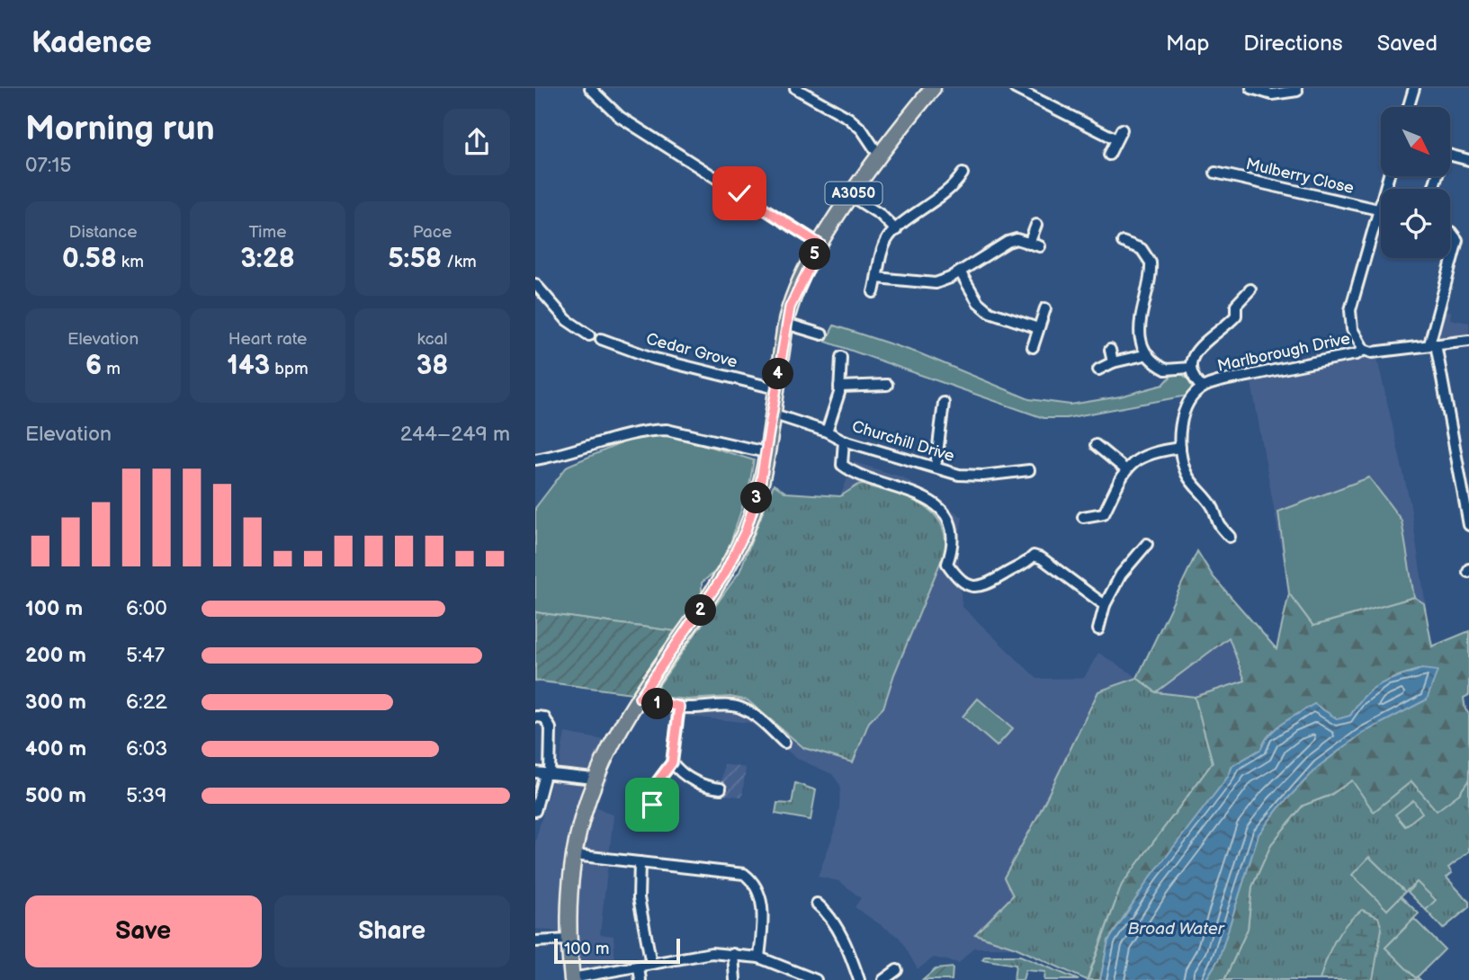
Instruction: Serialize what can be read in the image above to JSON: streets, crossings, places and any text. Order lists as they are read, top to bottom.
{
  "streets": {
    "main road": ["A3050"],
    "street": [
      "Mulberry Close",
      "Cedar Grove",
      "Marlborough Drive",
      "Churchill Drive"
    ]
  },
  "crossings": [
    ["A3050", "Cedar Grove"],
    ["A3050", "Churchill Drive"]
  ],
  "water": ["Broad Water"],
  "scale_bar": "100 m",
  "north": "bottom right",
  "page": {
    "header": "Kadence",
    "nav": ["Map", "Directions", "Saved"],
    "heading": ["Morning run", "07:15"],
    "stats": [
      ["Distance", "0.58 km"],
      ["Time", "3:28"],
      ["Pace", "5:58 /km"],
      ["Elevation", "6 m"],
      ["Heart rate", "143 bpm"],
      ["kcal", "38"]
    ],
    "pins": [
      "5",
      "4",
      "3",
      "2",
      "1"
    ],
    "chart": ["Elevation", "244–249 m"],
    "list": [
      {
        "name": "100 m",
        "note": "6:00"
      },
      {
        "name": "200 m",
        "note": "5:47"
      },
      {
        "name": "300 m",
        "note": "6:22"
      },
      {
        "name": "400 m",
        "note": "6:03"
      },
      {
        "name": "500 m",
        "note": "5:39"
      }
    ],
    "buttons": ["Save", "Share"],
    "scale": "100 m"
  }
}
